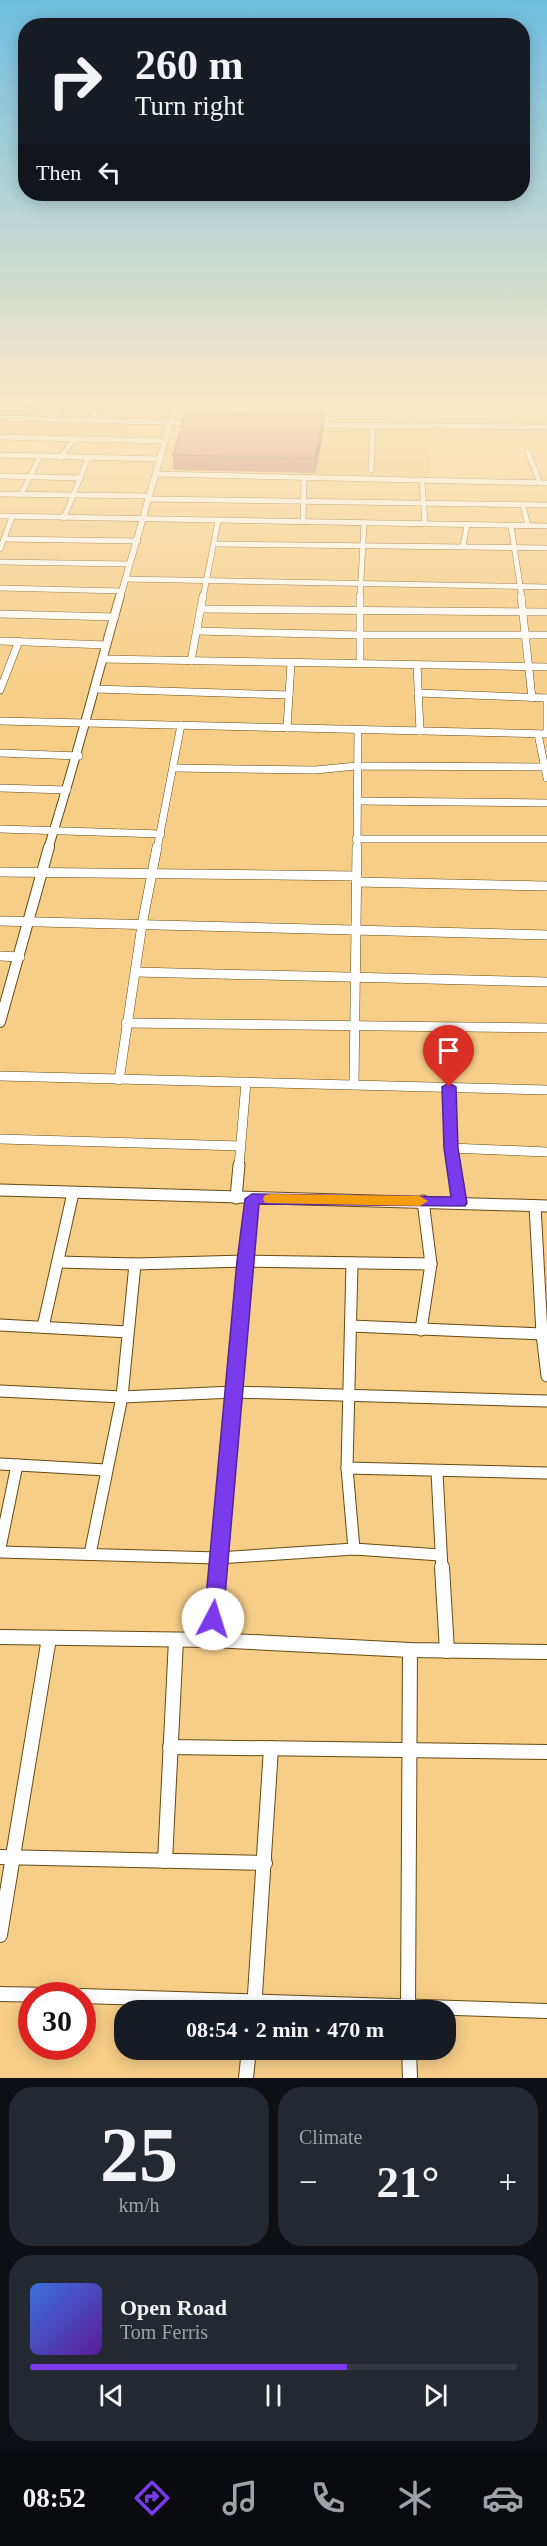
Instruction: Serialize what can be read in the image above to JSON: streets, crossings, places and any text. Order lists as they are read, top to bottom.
{
  "page": {
    "turn": ["260 m", "Turn right"],
    "then": "Then",
    "limit": "30",
    "trip": "08:54 · 2 min · 470 m",
    "tile": [
      ["25", "km/h"],
      "Climate"
    ],
    "heat": ["−", "21°", "+"],
    "song": ["Open Road", "Tom Ferris"],
    "tabs": "08:52"
  }
}
